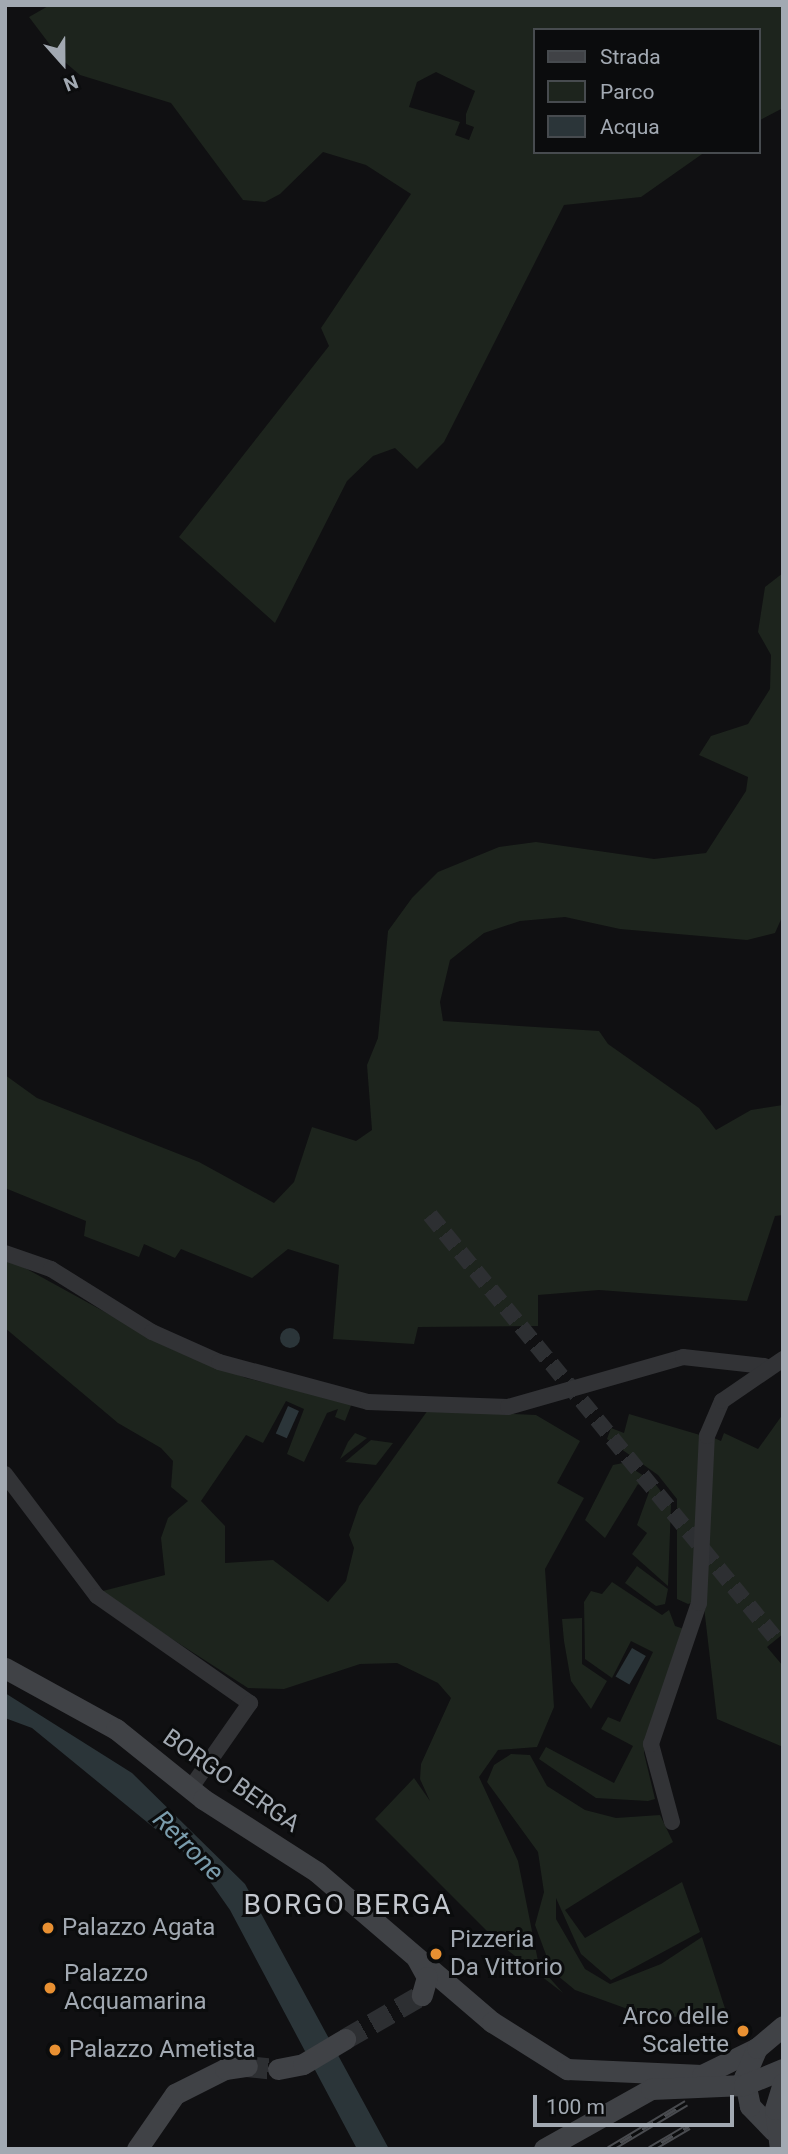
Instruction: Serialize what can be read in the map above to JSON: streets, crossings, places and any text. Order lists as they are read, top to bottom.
{
  "streets": {
    "main road": ["BORGO BERGA"]
  },
  "districts": ["BORGO BERGA"],
  "water": ["Retrone"],
  "places": [
    "Palazzo Agata",
    "Pizzeria Da Vittorio",
    "Palazzo Acquamarina",
    "Arco delle Scalette",
    "Palazzo Ametista"
  ],
  "legend": ["Strada", "Parco", "Acqua"],
  "scale_bar": "100 m",
  "north": "bottom"
}
